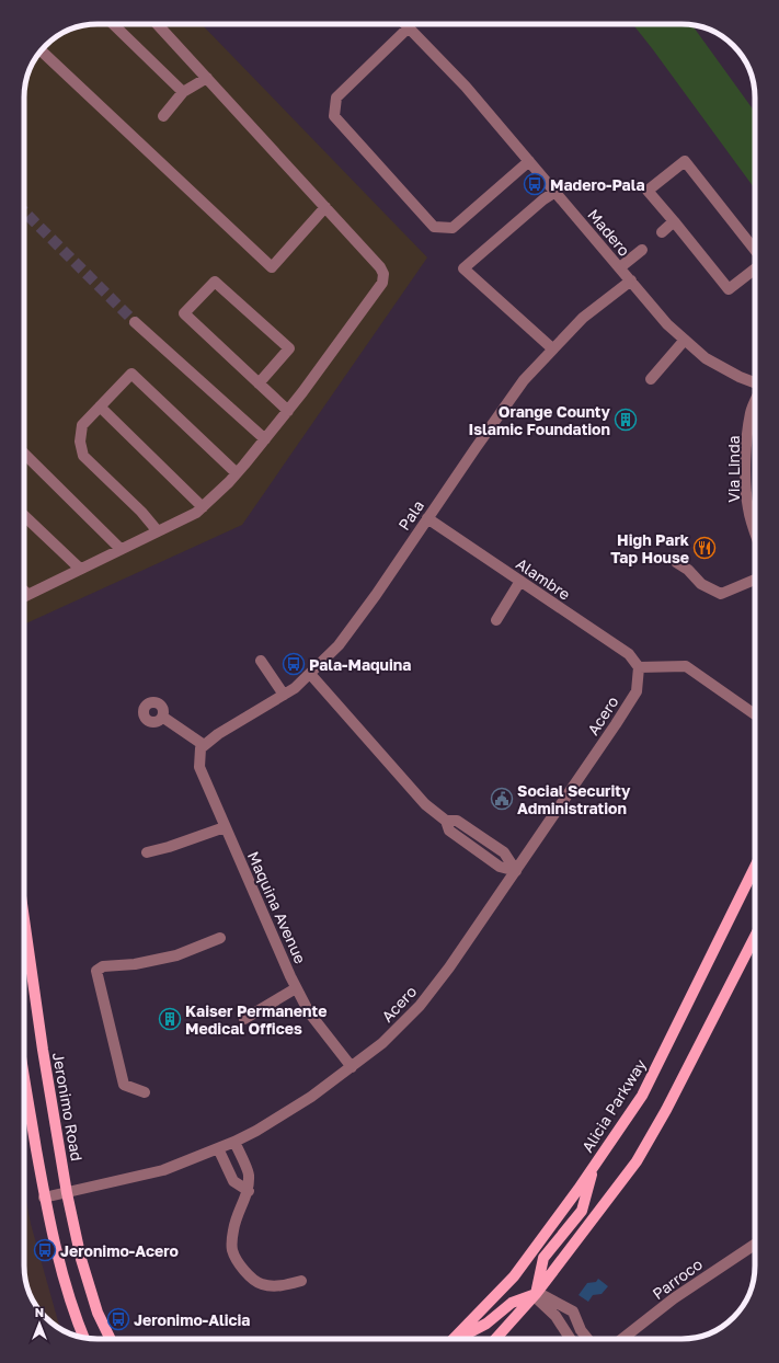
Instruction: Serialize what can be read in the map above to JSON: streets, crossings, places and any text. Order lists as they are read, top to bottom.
{
  "streets": {
    "main road": ["Alicia Parkway", "Jeronimo Road"],
    "street": [
      "Madero",
      "Via Linda",
      "Pala",
      "Alambre",
      "Acero",
      "Maquina Avenue",
      "Parroco"
    ]
  },
  "crossings": [
    ["Madero", "Pala"],
    ["Pala", "Alambre"],
    ["Pala", "Maquina Avenue"],
    ["Alambre", "Acero"],
    ["Acero", "Maquina Avenue"],
    ["Acero", "Jeronimo Road"]
  ],
  "places": {
    "bus stop": [
      "Madero-Pala",
      "Pala-Maquina",
      "Jeronimo-Acero",
      "Jeronimo-Alicia"
    ],
    "building": ["Orange County Islamic Foundation", "Kaiser Permanente Medical Offices"],
    "restaurant": ["High Park Tap House"],
    "public building": ["Social Security Administration"]
  },
  "north": "top"
}
